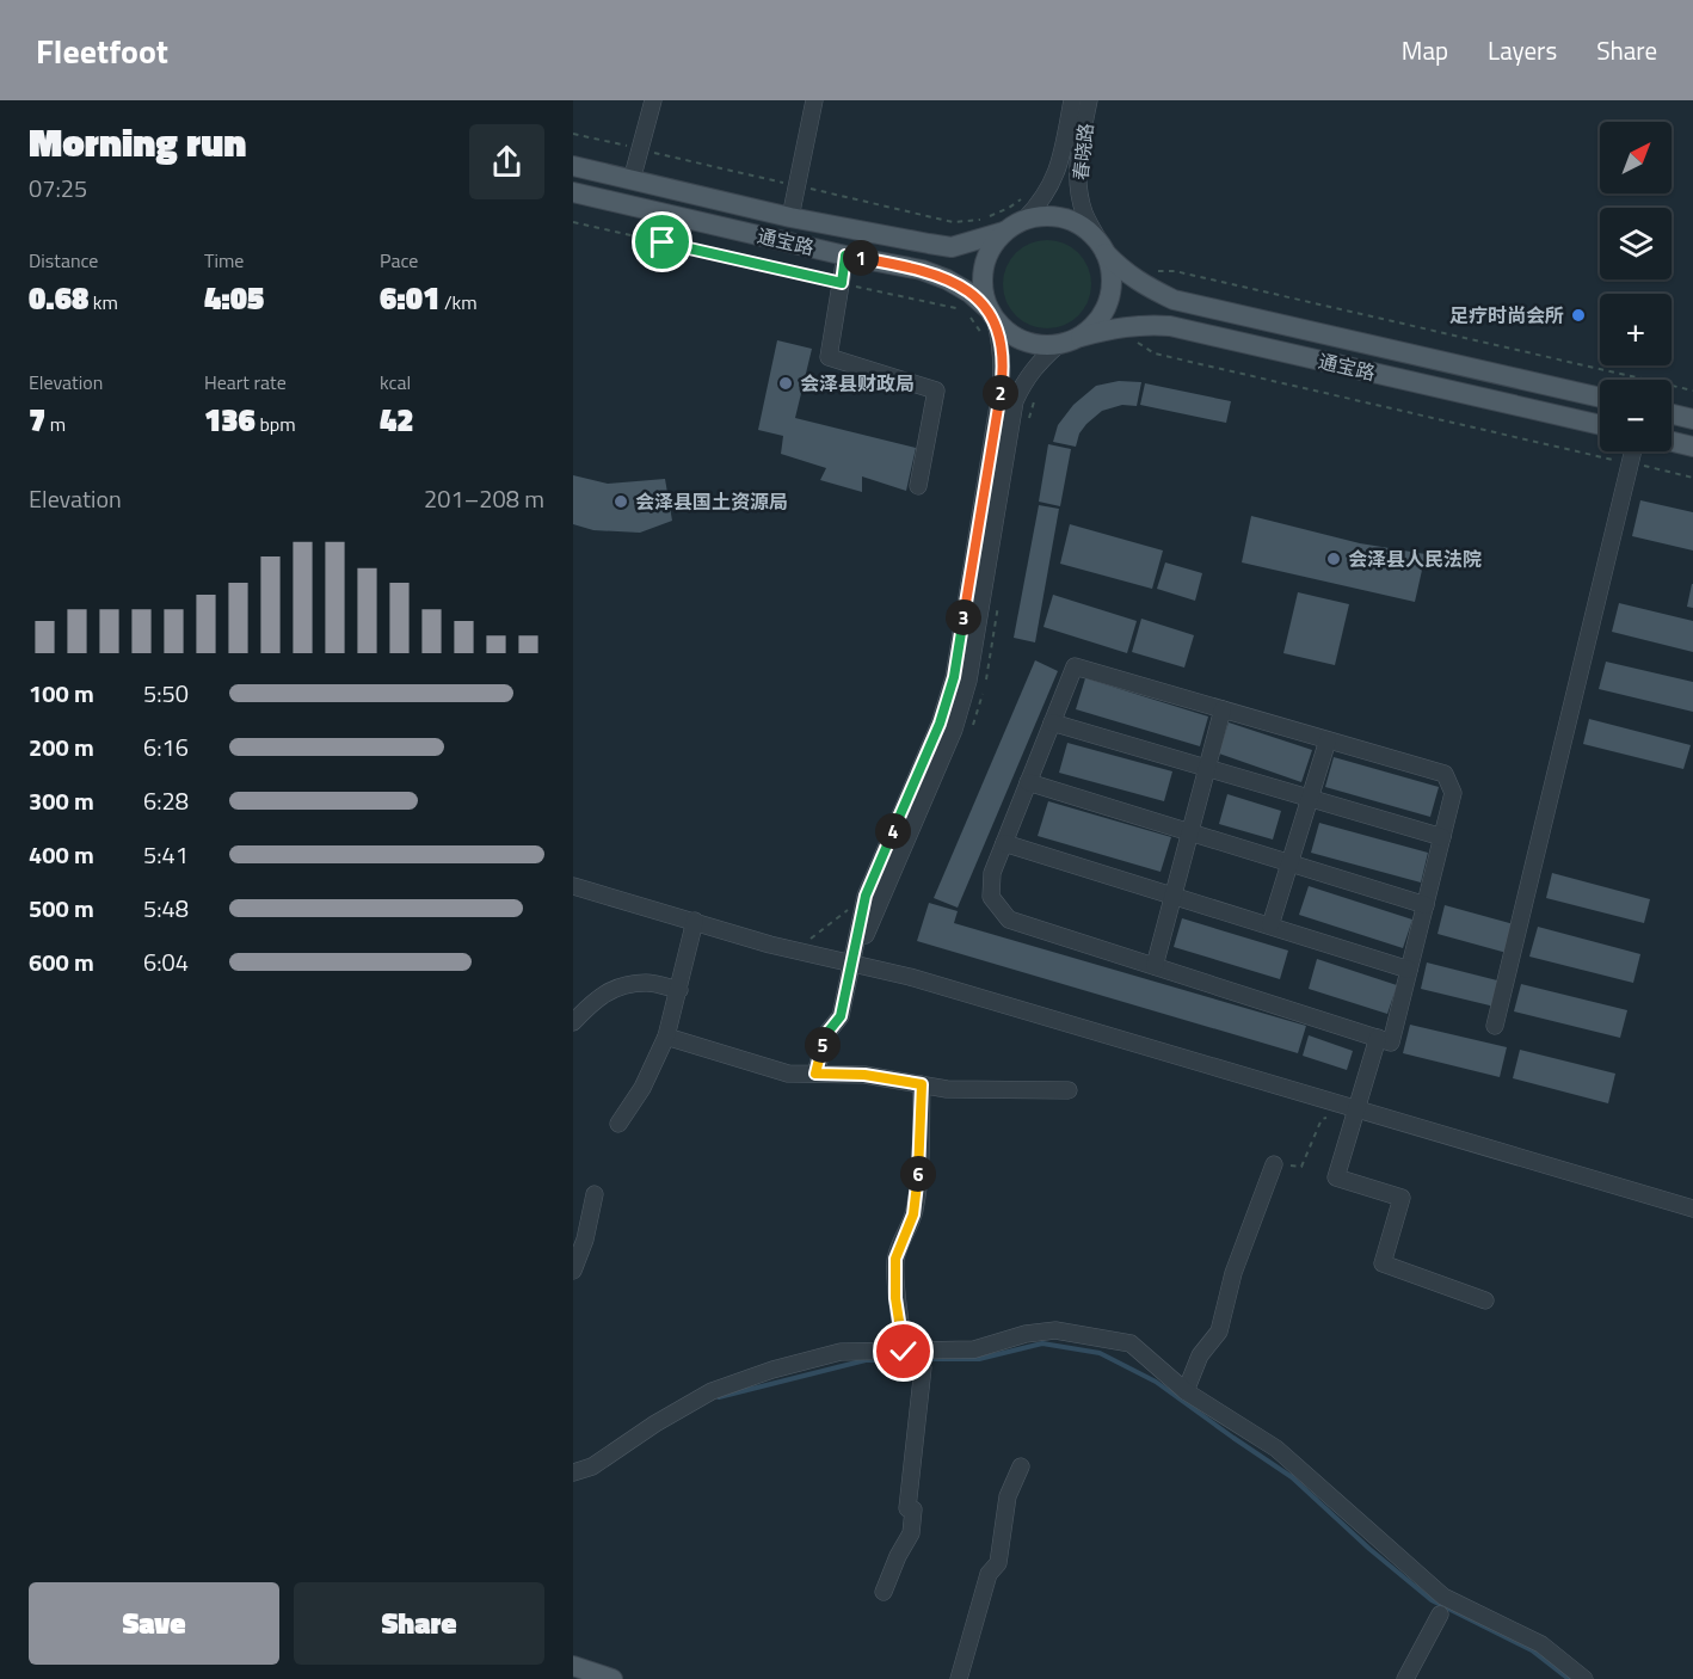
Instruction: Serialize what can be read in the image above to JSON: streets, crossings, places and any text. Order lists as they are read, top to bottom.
{
  "streets": {
    "main road": ["通宝路"],
    "street": ["春晓路"]
  },
  "crossings": [
    ["春晓路", "通宝路"]
  ],
  "places": [
    "足疗时尚会所",
    "会泽县财政局",
    "会泽县国土资源局",
    "会泽县人民法院"
  ],
  "north": "top right",
  "page": {
    "header": "Fleetfoot",
    "nav": ["Map", "Layers", "Share"],
    "heading": ["Morning run", "07:25"],
    "map_buttons": ["+", "−"],
    "stats": [
      ["Distance", "0.68 km"],
      ["Time", "4:05"],
      ["Pace", "6:01 /km"],
      ["Elevation", "7 m"],
      ["Heart rate", "136 bpm"],
      ["kcal", "42"]
    ],
    "pins": [
      "1",
      "2",
      "3",
      "4",
      "5",
      "6"
    ],
    "chart": ["Elevation", "201–208 m"],
    "list": [
      {
        "name": "100 m",
        "note": "5:50"
      },
      {
        "name": "200 m",
        "note": "6:16"
      },
      {
        "name": "300 m",
        "note": "6:28"
      },
      {
        "name": "400 m",
        "note": "5:41"
      },
      {
        "name": "500 m",
        "note": "5:48"
      },
      {
        "name": "600 m",
        "note": "6:04"
      }
    ],
    "buttons": ["Save", "Share"]
  }
}
